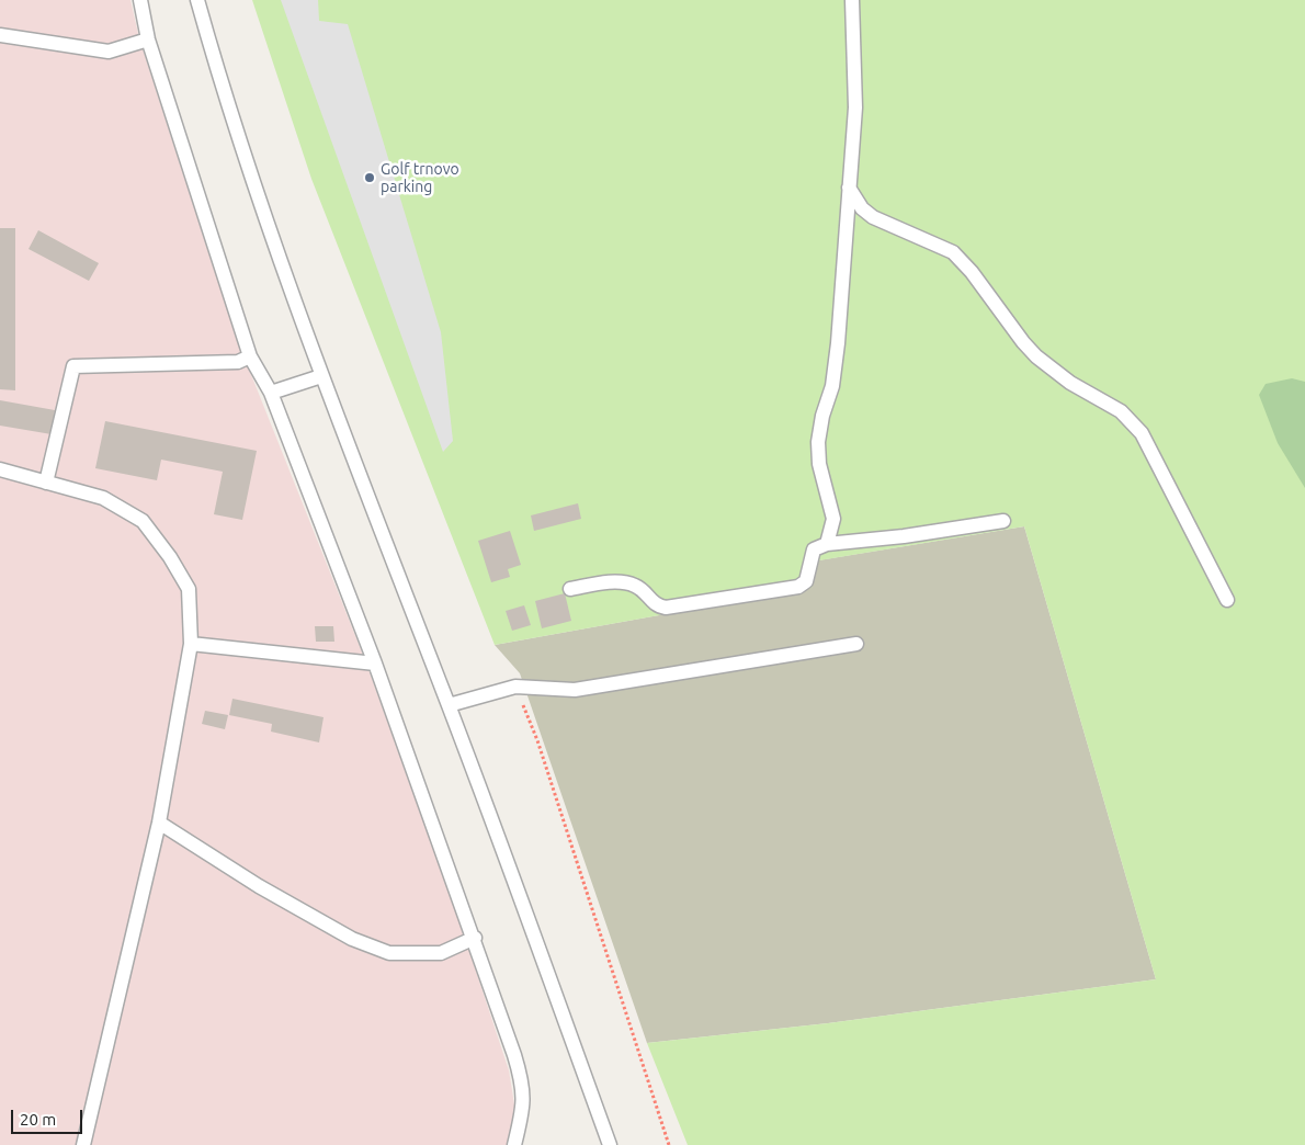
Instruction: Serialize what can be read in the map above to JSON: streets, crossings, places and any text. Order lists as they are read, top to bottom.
{
  "places": ["Golf trnovo parking"],
  "scale_bar": "20 m"
}
